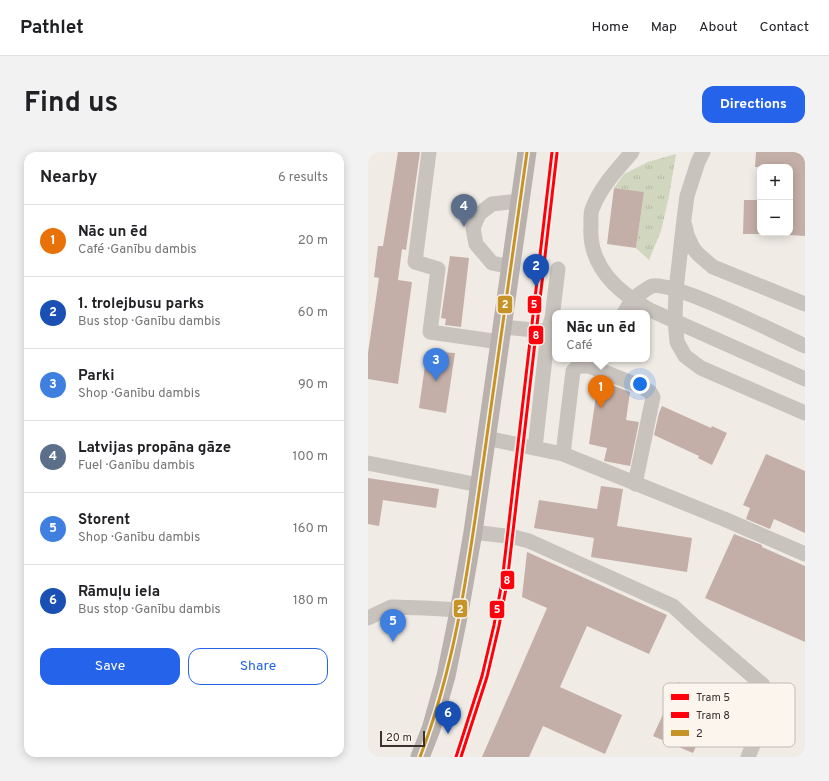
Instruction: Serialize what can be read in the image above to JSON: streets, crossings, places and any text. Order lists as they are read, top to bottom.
{
  "lines": ["tram line 5", "transit line 2", "tram line 8"],
  "legend": ["Tram 5", "Tram 8", "2"],
  "scale_bar": "20 m",
  "page": {
    "header": "Pathlet",
    "nav": [
      "Home",
      "Map",
      "About",
      "Contact"
    ],
    "title": "Find us",
    "buttons": [
      "Directions",
      ["Save", "Share"]
    ],
    "heading": ["Nearby", "6 results"],
    "map_buttons": ["+", "−"],
    "pins": [
      "4",
      "2",
      "3",
      "1",
      "5",
      "6"
    ],
    "list": [
      {
        "mark": "1",
        "name": "Nāc un ēd",
        "note": "Café · Ganību dambis",
        "value": "20 m"
      },
      {
        "mark": "2",
        "name": "1. trolejbusu parks",
        "note": "Bus stop · Ganību dambis",
        "value": "60 m"
      },
      {
        "mark": "3",
        "name": "Parki",
        "note": "Shop · Ganību dambis",
        "value": "90 m"
      },
      {
        "mark": "4",
        "name": "Latvijas propāna gāze",
        "note": "Fuel · Ganību dambis",
        "value": "100 m"
      },
      {
        "mark": "5",
        "name": "Storent",
        "note": "Shop · Ganību dambis",
        "value": "160 m"
      },
      {
        "mark": "6",
        "name": "Rāmuļu iela",
        "note": "Bus stop · Ganību dambis",
        "value": "180 m"
      }
    ],
    "popup": ["Nāc un ēd", "Café"],
    "scale": "20 m"
  }
}
